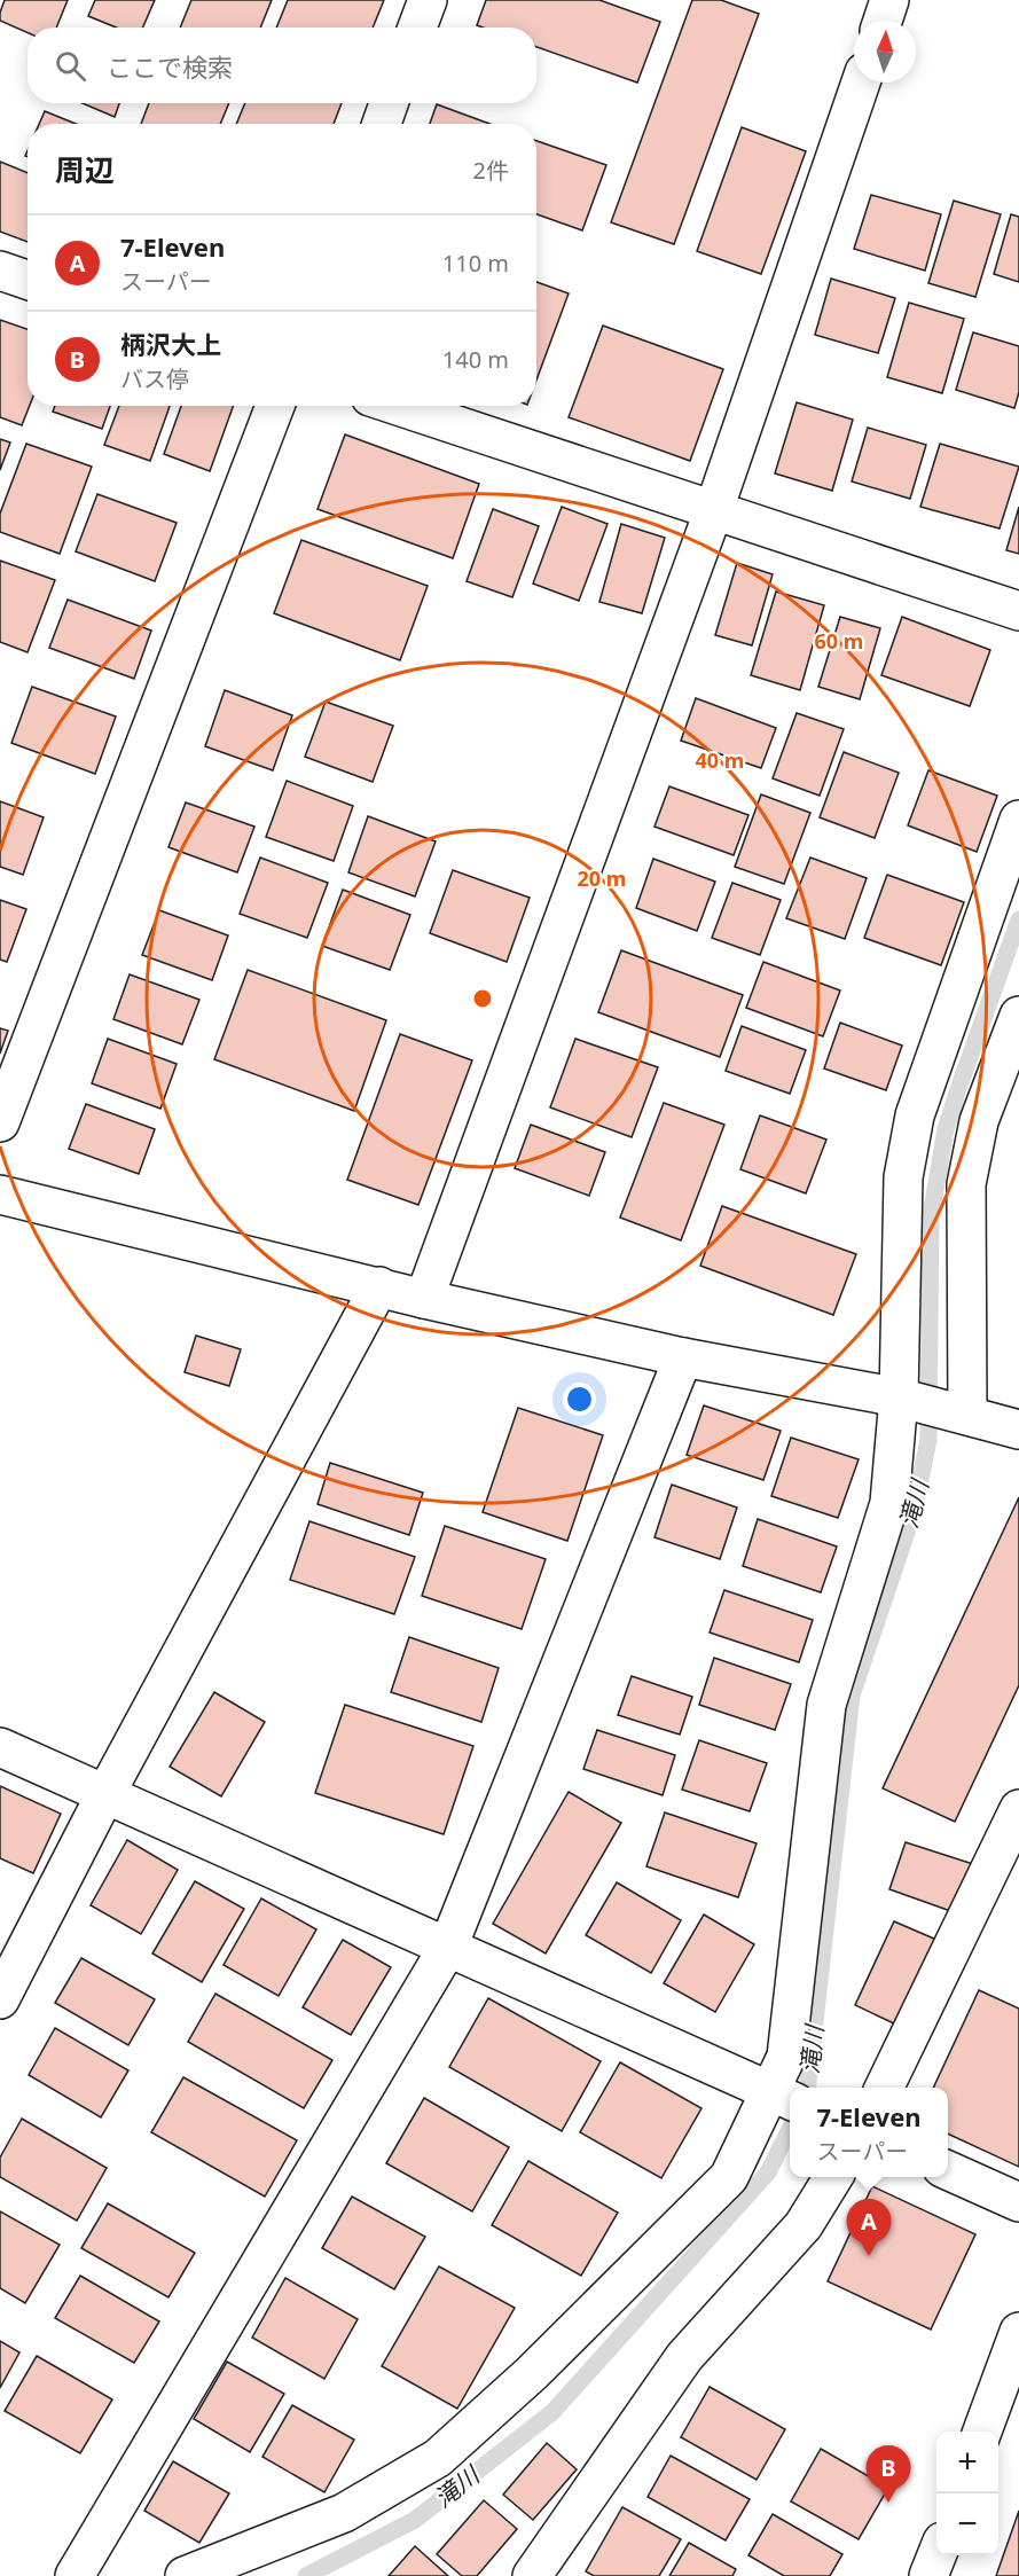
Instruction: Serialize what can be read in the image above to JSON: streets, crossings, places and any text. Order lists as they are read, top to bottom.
{
  "water": ["滝川"],
  "north": "top",
  "page": {
    "search": "ここで検索",
    "heading": ["周辺", "2件"],
    "list": [
      {
        "mark": "A",
        "name": "7-Eleven",
        "note": "スーパー",
        "value": "110 m"
      },
      {
        "mark": "B",
        "name": "柄沢大上",
        "note": "バス停",
        "value": "140 m"
      }
    ],
    "popup": ["7-Eleven", "スーパー"],
    "pins": ["A", "B"],
    "map_buttons": ["+", "−"]
  },
  "rings": ["60 m", "40 m", "20 m"]
}
